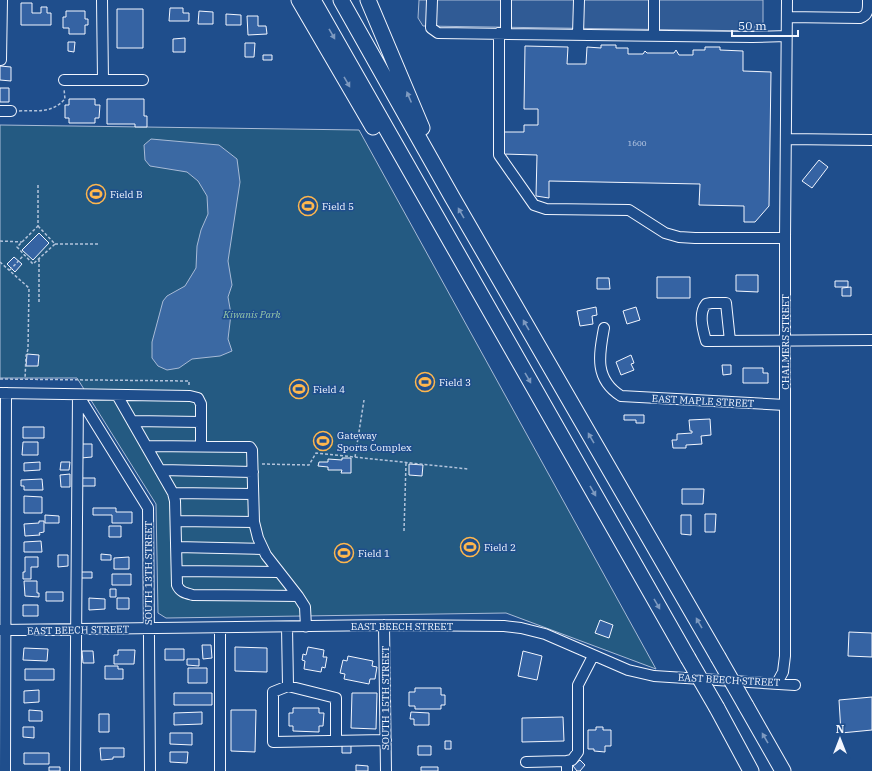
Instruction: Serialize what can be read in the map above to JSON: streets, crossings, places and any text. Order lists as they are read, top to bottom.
{
  "streets": {
    "street": [
      "CHALMERS STREET",
      "EAST MAPLE STREET",
      "SOUTH 13TH STREET",
      "EAST BEECH STREET",
      "SOUTH 15TH STREET"
    ]
  },
  "crossings": [
    ["CHALMERS STREET", "EAST MAPLE STREET"],
    ["CHALMERS STREET", "EAST BEECH STREET"],
    ["SOUTH 13TH STREET", "EAST BEECH STREET"],
    ["EAST BEECH STREET", "SOUTH 15TH STREET"]
  ],
  "parks": ["Kiwanis Park"],
  "places": {
    "sports": [
      "Field B",
      "Field 5",
      "Field 3",
      "Field 4",
      "Gateway Sports Complex",
      "Field 2",
      "Field 1"
    ]
  },
  "house_numbers": ["1600"],
  "scale_bar": "50 m",
  "north": "top"
}
